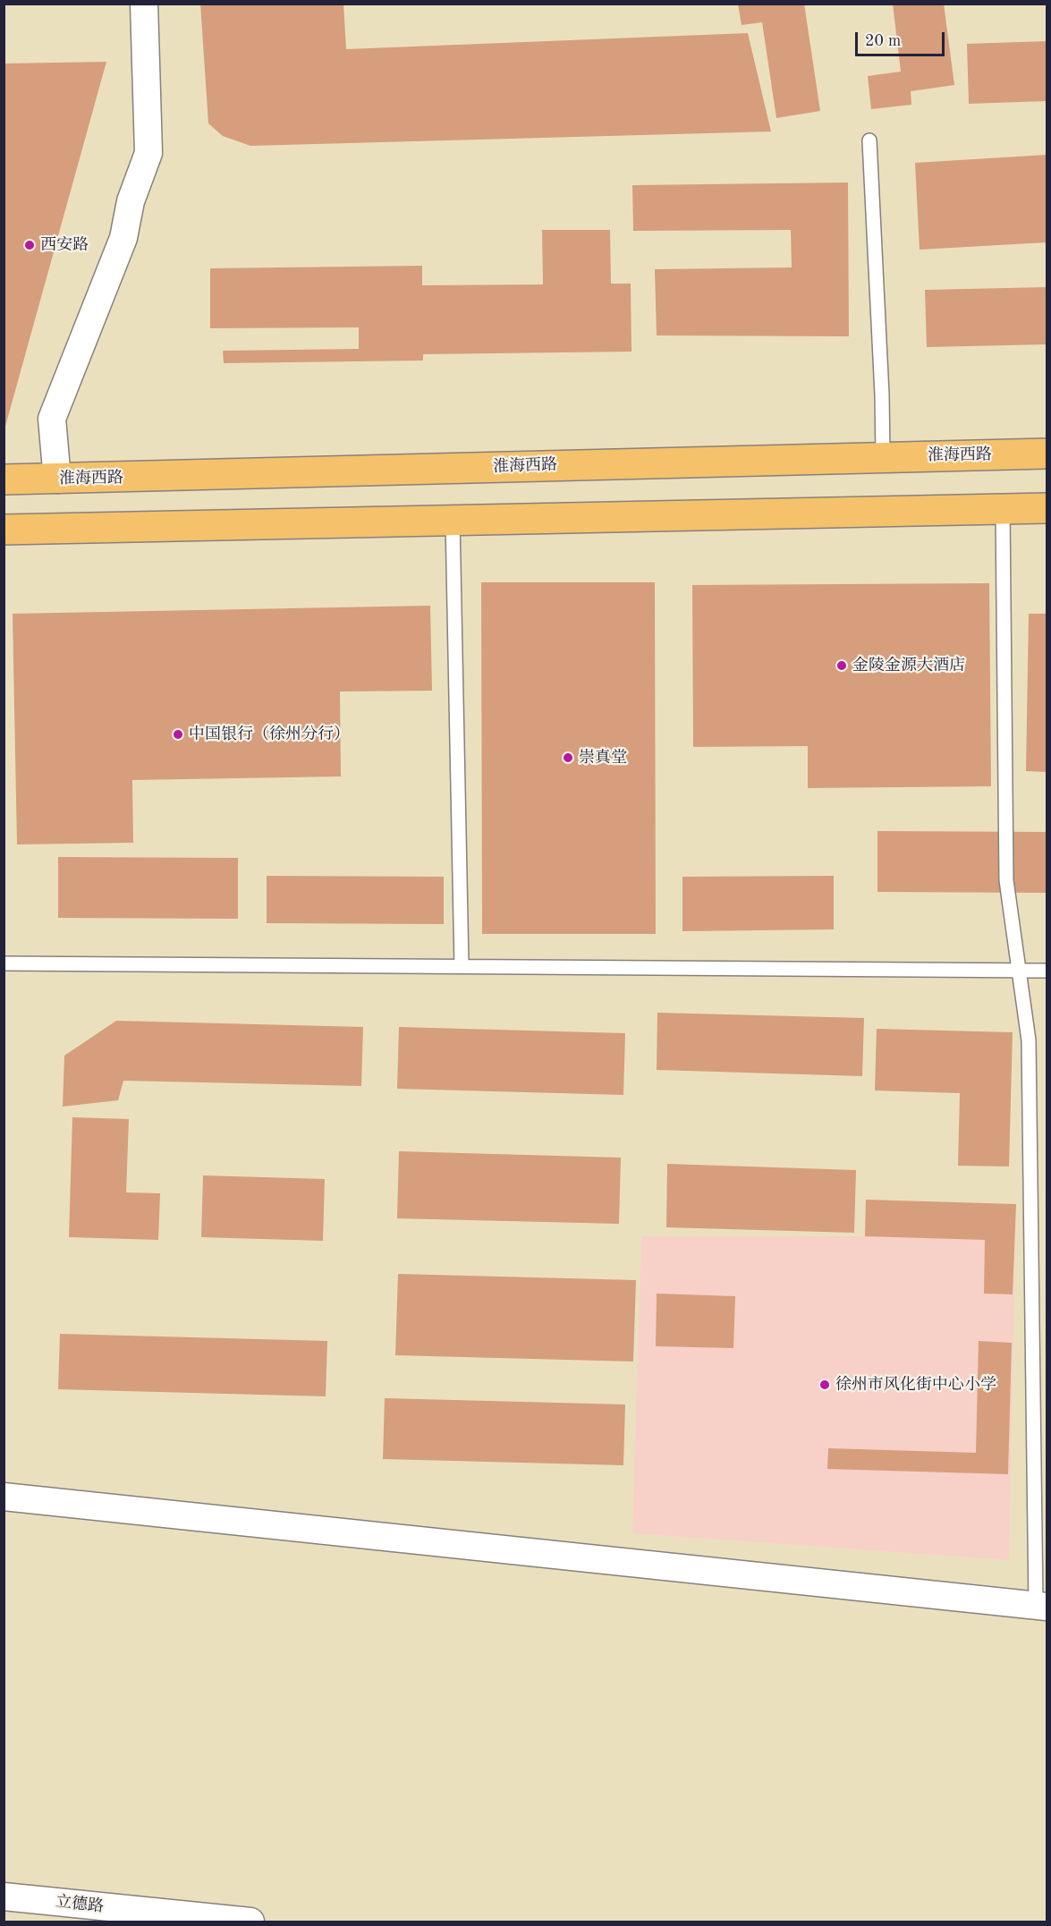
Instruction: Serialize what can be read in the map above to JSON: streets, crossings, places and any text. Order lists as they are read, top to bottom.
{
  "streets": {
    "main road": ["淮海西路"],
    "street": ["立德路"]
  },
  "places": [
    "西安路",
    "金陵金源大酒店",
    "中国银行（徐州分行）",
    "崇真堂",
    "徐州市风化街中心小学"
  ],
  "scale_bar": "20 m"
}
